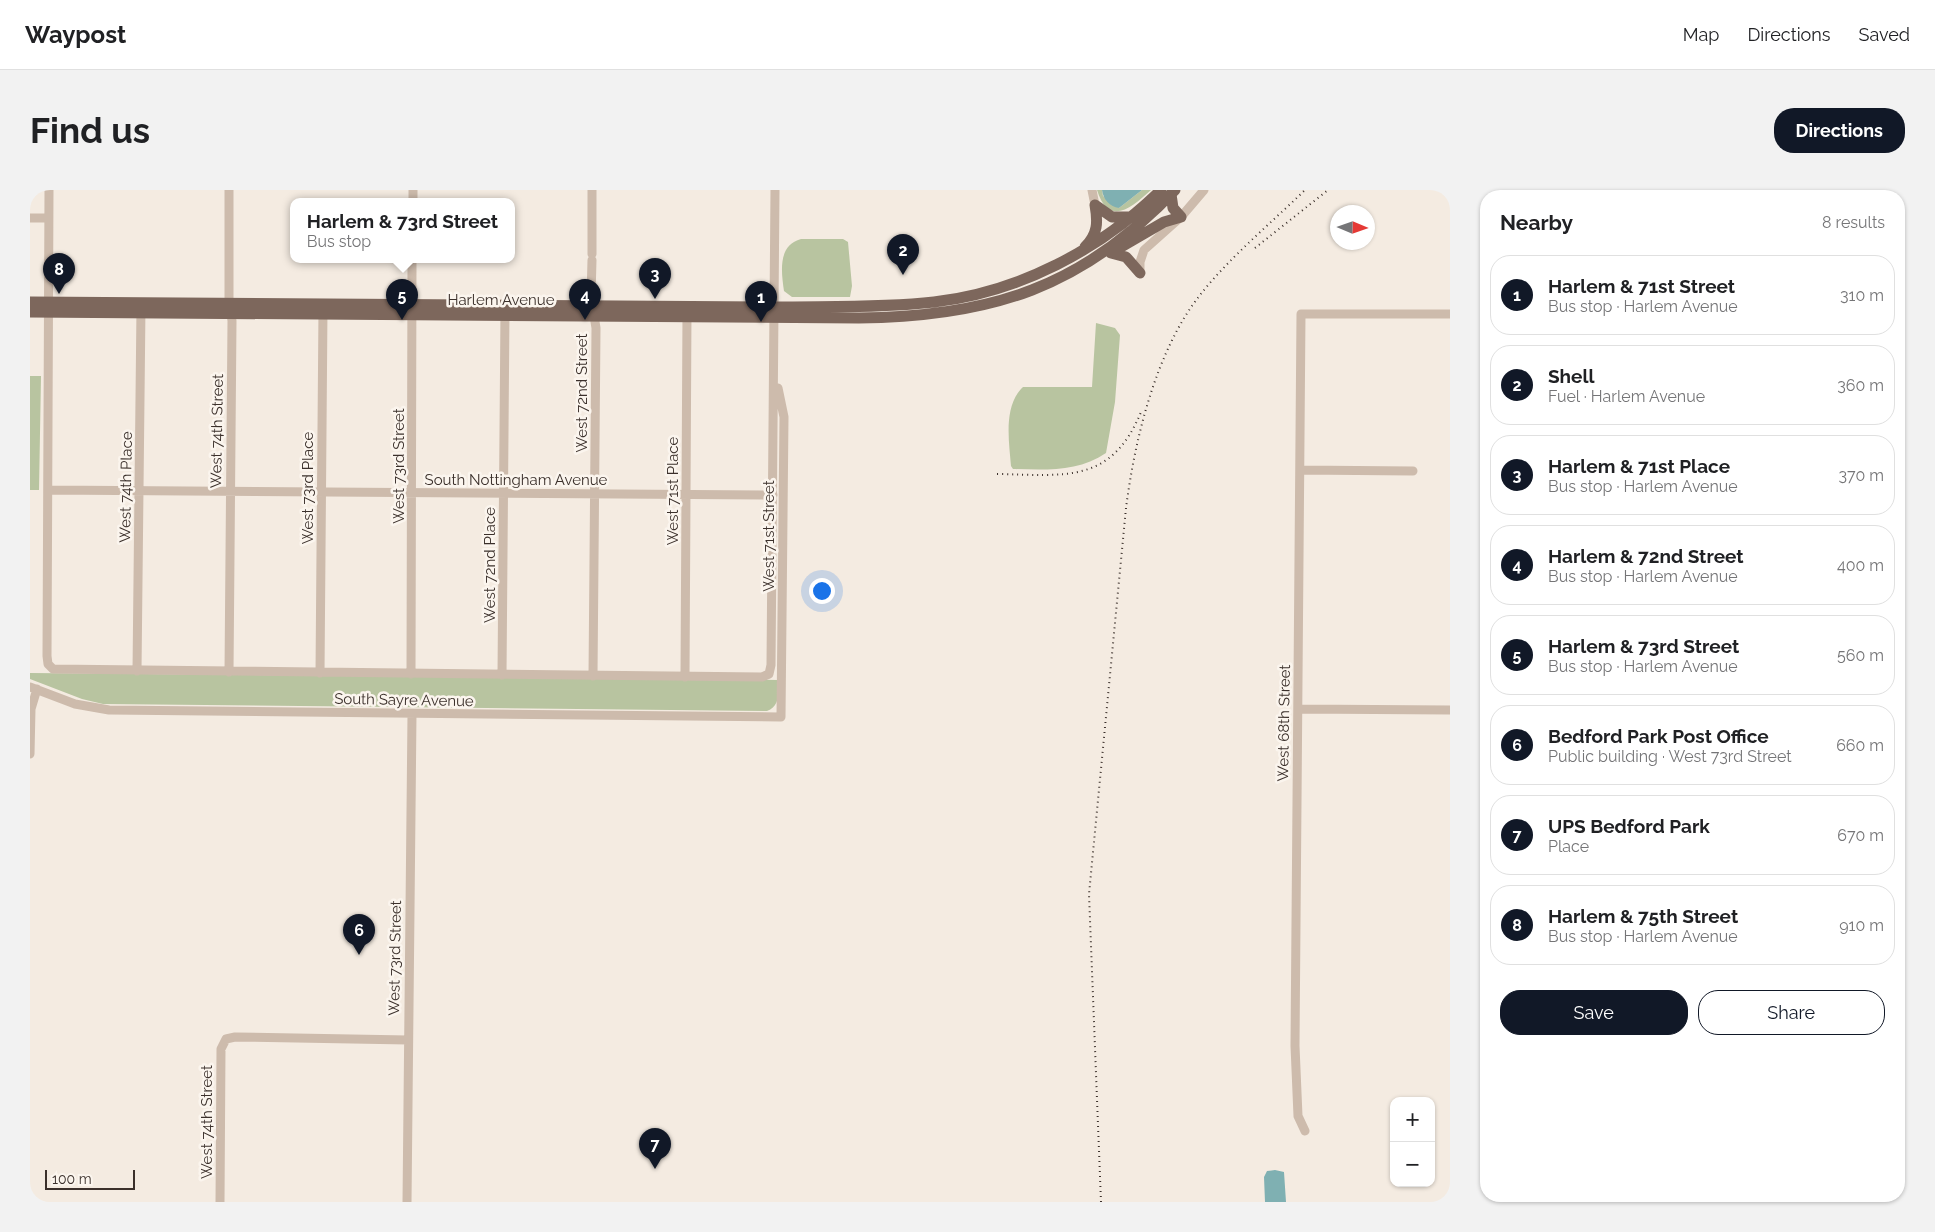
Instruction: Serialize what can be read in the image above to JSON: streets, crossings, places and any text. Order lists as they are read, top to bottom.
{
  "streets": {
    "main road": ["Harlem Avenue"],
    "street": [
      "West 72nd Street",
      "West 74th Street",
      "West 73rd Street",
      "South Nottingham Avenue",
      "West 74th Place",
      "West 73rd Place",
      "West 71st Place",
      "West 71st Street",
      "West 72nd Place",
      "South Sayre Avenue",
      "West 68th Street"
    ]
  },
  "crossings": [
    ["Harlem Avenue", "West 72nd Street"],
    ["Harlem Avenue", "West 74th Street"],
    ["Harlem Avenue", "West 73rd Street"],
    ["Harlem Avenue", "West 74th Place"],
    ["Harlem Avenue", "West 73rd Place"],
    ["Harlem Avenue", "West 71st Place"],
    ["Harlem Avenue", "West 71st Street"],
    ["Harlem Avenue", "West 72nd Place"],
    ["West 72nd Street", "South Nottingham Avenue"],
    ["West 72nd Street", "South Sayre Avenue"],
    ["West 74th Street", "West 73rd Street"],
    ["West 74th Street", "South Nottingham Avenue"],
    ["West 74th Street", "South Sayre Avenue"],
    ["West 73rd Street", "South Nottingham Avenue"],
    ["West 73rd Street", "South Sayre Avenue"],
    ["South Nottingham Avenue", "West 74th Place"],
    ["South Nottingham Avenue", "West 73rd Place"],
    ["South Nottingham Avenue", "West 71st Place"],
    ["South Nottingham Avenue", "West 71st Street"],
    ["South Nottingham Avenue", "West 72nd Place"],
    ["South Nottingham Avenue", "South Sayre Avenue"],
    ["West 74th Place", "South Sayre Avenue"],
    ["West 73rd Place", "South Sayre Avenue"],
    ["West 71st Place", "South Sayre Avenue"],
    ["West 71st Street", "South Sayre Avenue"],
    ["West 72nd Place", "South Sayre Avenue"]
  ],
  "scale_bar": "100 m",
  "north": "right",
  "page": {
    "header": "Waypost",
    "nav": ["Map", "Directions", "Saved"],
    "buttons": [
      "Directions",
      ["Save", "Share"]
    ],
    "title": "Find us",
    "heading": ["Nearby", "8 results"],
    "popup": ["Harlem & 73rd Street", "Bus stop"],
    "pins": [
      "2",
      "8",
      "3",
      "4",
      "5",
      "1",
      "6",
      "7"
    ],
    "list": [
      {
        "mark": "1",
        "name": "Harlem & 71st Street",
        "note": "Bus stop · Harlem Avenue",
        "value": "310 m"
      },
      {
        "mark": "2",
        "name": "Shell",
        "note": "Fuel · Harlem Avenue",
        "value": "360 m"
      },
      {
        "mark": "3",
        "name": "Harlem & 71st Place",
        "note": "Bus stop · Harlem Avenue",
        "value": "370 m"
      },
      {
        "mark": "4",
        "name": "Harlem & 72nd Street",
        "note": "Bus stop · Harlem Avenue",
        "value": "400 m"
      },
      {
        "mark": "5",
        "name": "Harlem & 73rd Street",
        "note": "Bus stop · Harlem Avenue",
        "value": "560 m"
      },
      {
        "mark": "6",
        "name": "Bedford Park Post Office",
        "note": "Public building · West 73rd Street",
        "value": "660 m"
      },
      {
        "mark": "7",
        "name": "UPS Bedford Park",
        "note": "Place",
        "value": "670 m"
      },
      {
        "mark": "8",
        "name": "Harlem & 75th Street",
        "note": "Bus stop · Harlem Avenue",
        "value": "910 m"
      }
    ],
    "map_buttons": ["+", "−"],
    "scale": "100 m"
  }
}
